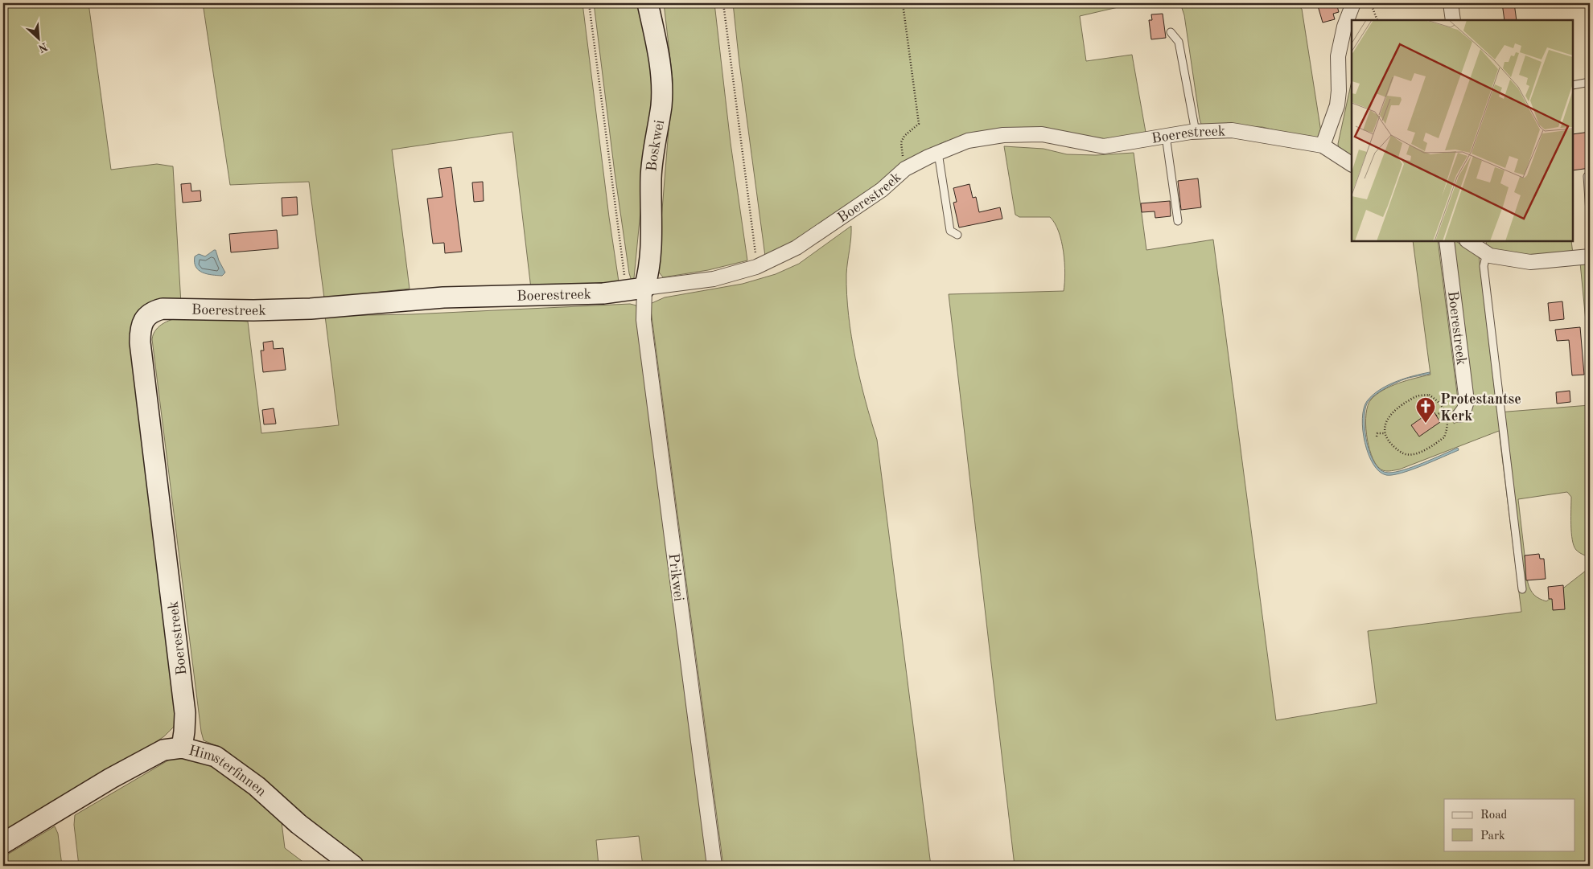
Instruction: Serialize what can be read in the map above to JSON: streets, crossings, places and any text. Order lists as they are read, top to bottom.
{
  "streets": {
    "street": [
      "Boerestreek",
      "Boskwei",
      "Prikwei",
      "Himsterfinnen"
    ]
  },
  "crossings": [
    ["Boerestreek", "Boskwei"],
    ["Boerestreek", "Prikwei"],
    ["Boerestreek", "Himsterfinnen"],
    ["Boskwei", "Prikwei"]
  ],
  "places": {
    "church": ["Protestantse Kerk"]
  },
  "legend": ["Road", "Park"],
  "north": "bottom right"
}
